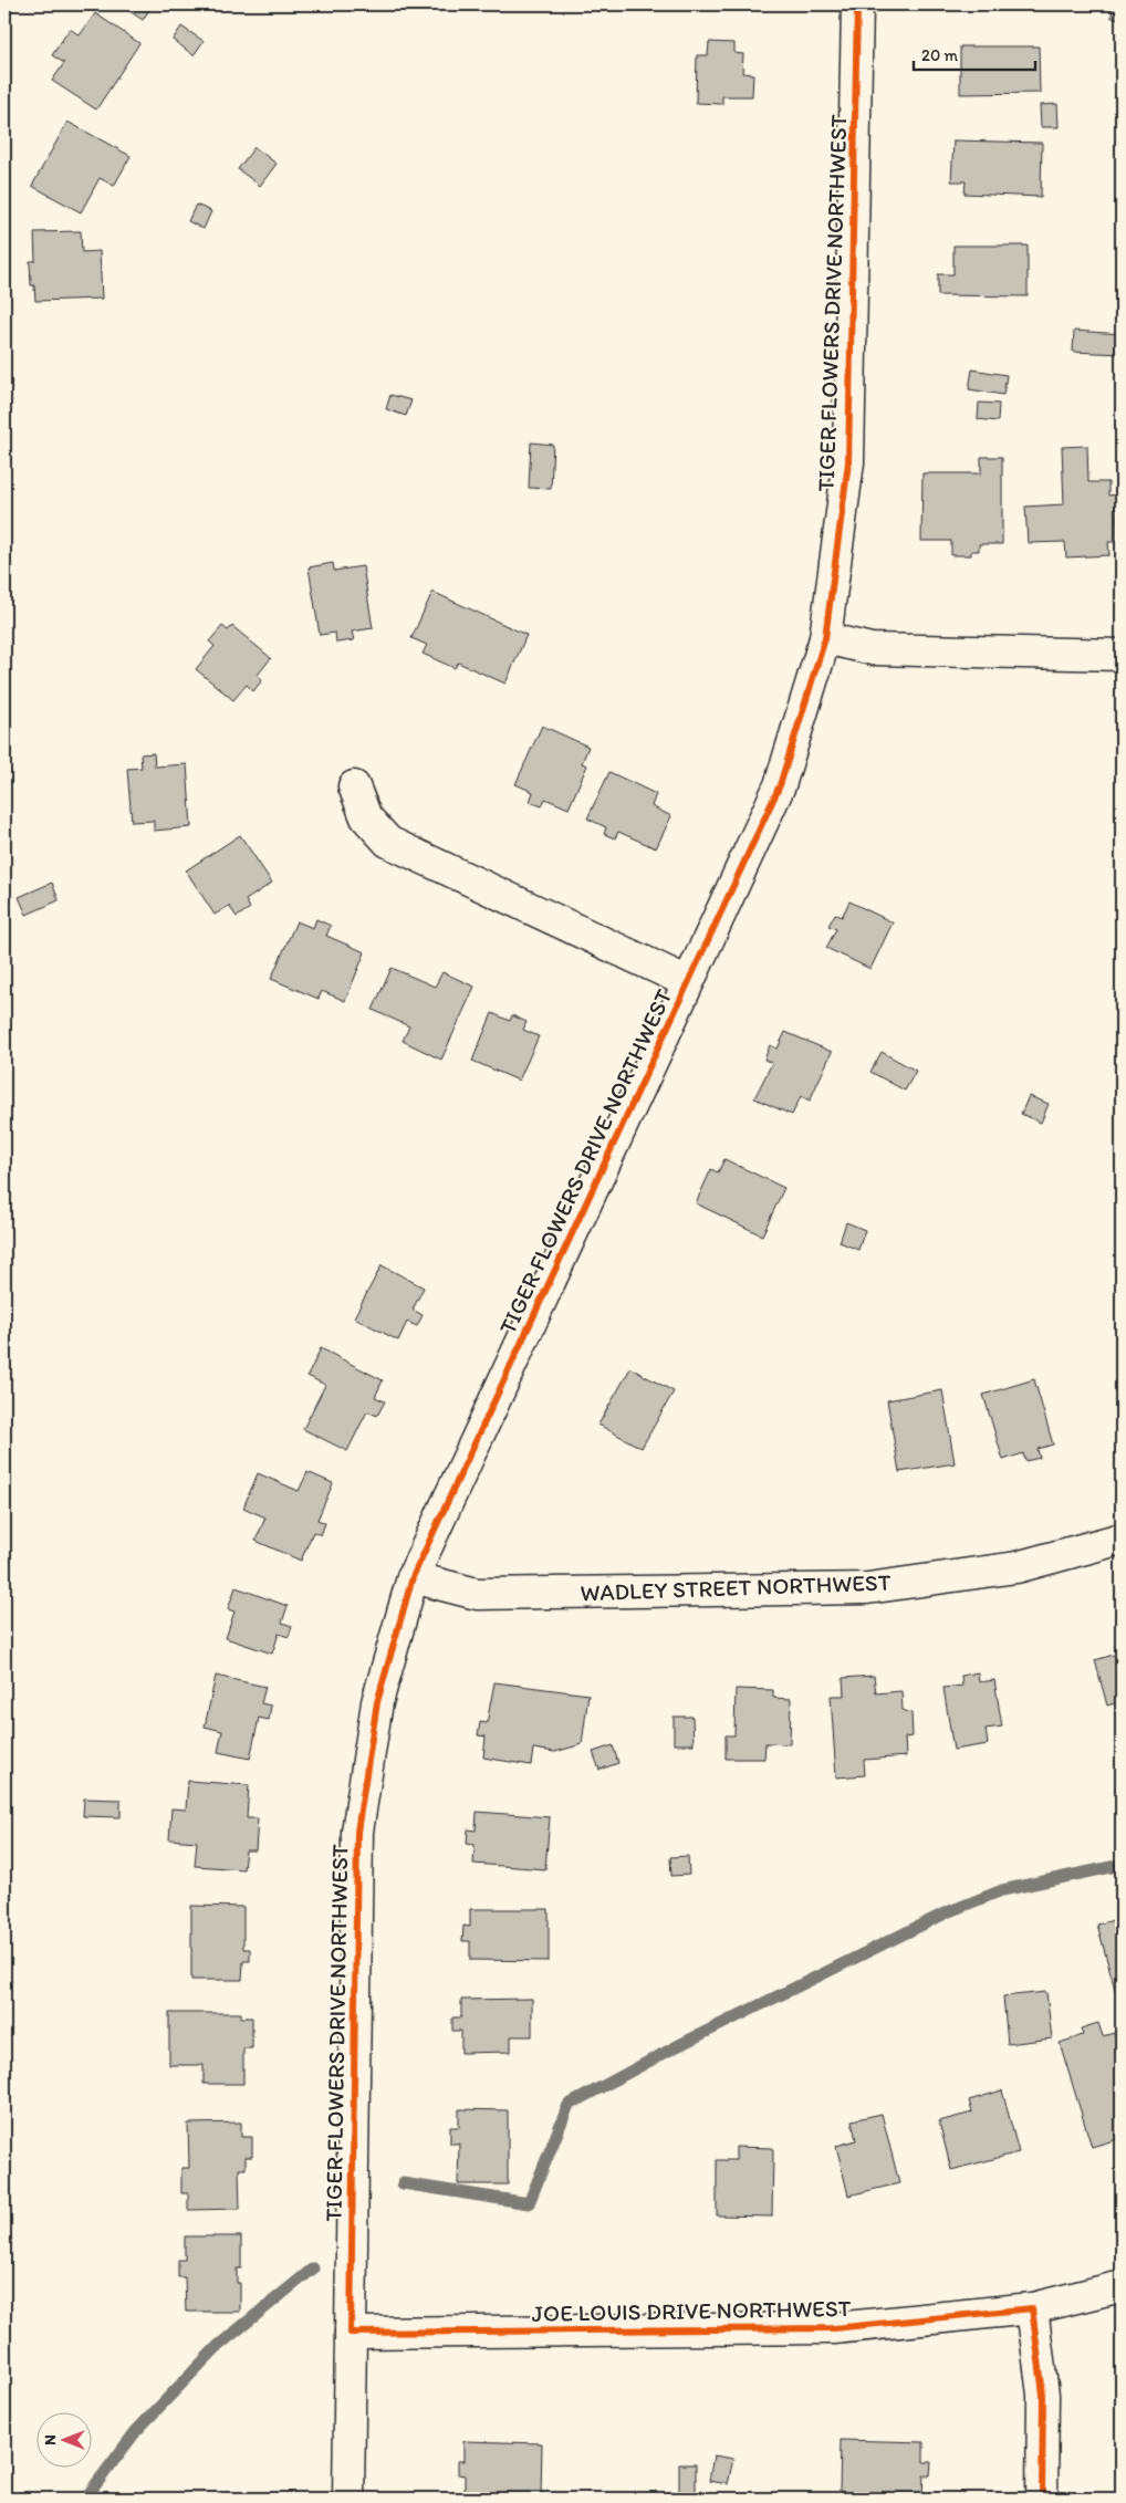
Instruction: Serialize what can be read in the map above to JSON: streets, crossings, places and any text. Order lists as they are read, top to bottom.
{
  "streets": {
    "street": ["TIGER FLOWERS DRIVE NORTHWEST", "WADLEY STREET NORTHWEST", "JOE LOUIS DRIVE NORTHWEST"]
  },
  "crossings": [
    ["TIGER FLOWERS DRIVE NORTHWEST", "WADLEY STREET NORTHWEST"],
    ["TIGER FLOWERS DRIVE NORTHWEST", "JOE LOUIS DRIVE NORTHWEST"]
  ],
  "scale_bar": "20 m",
  "north": "left"
}
